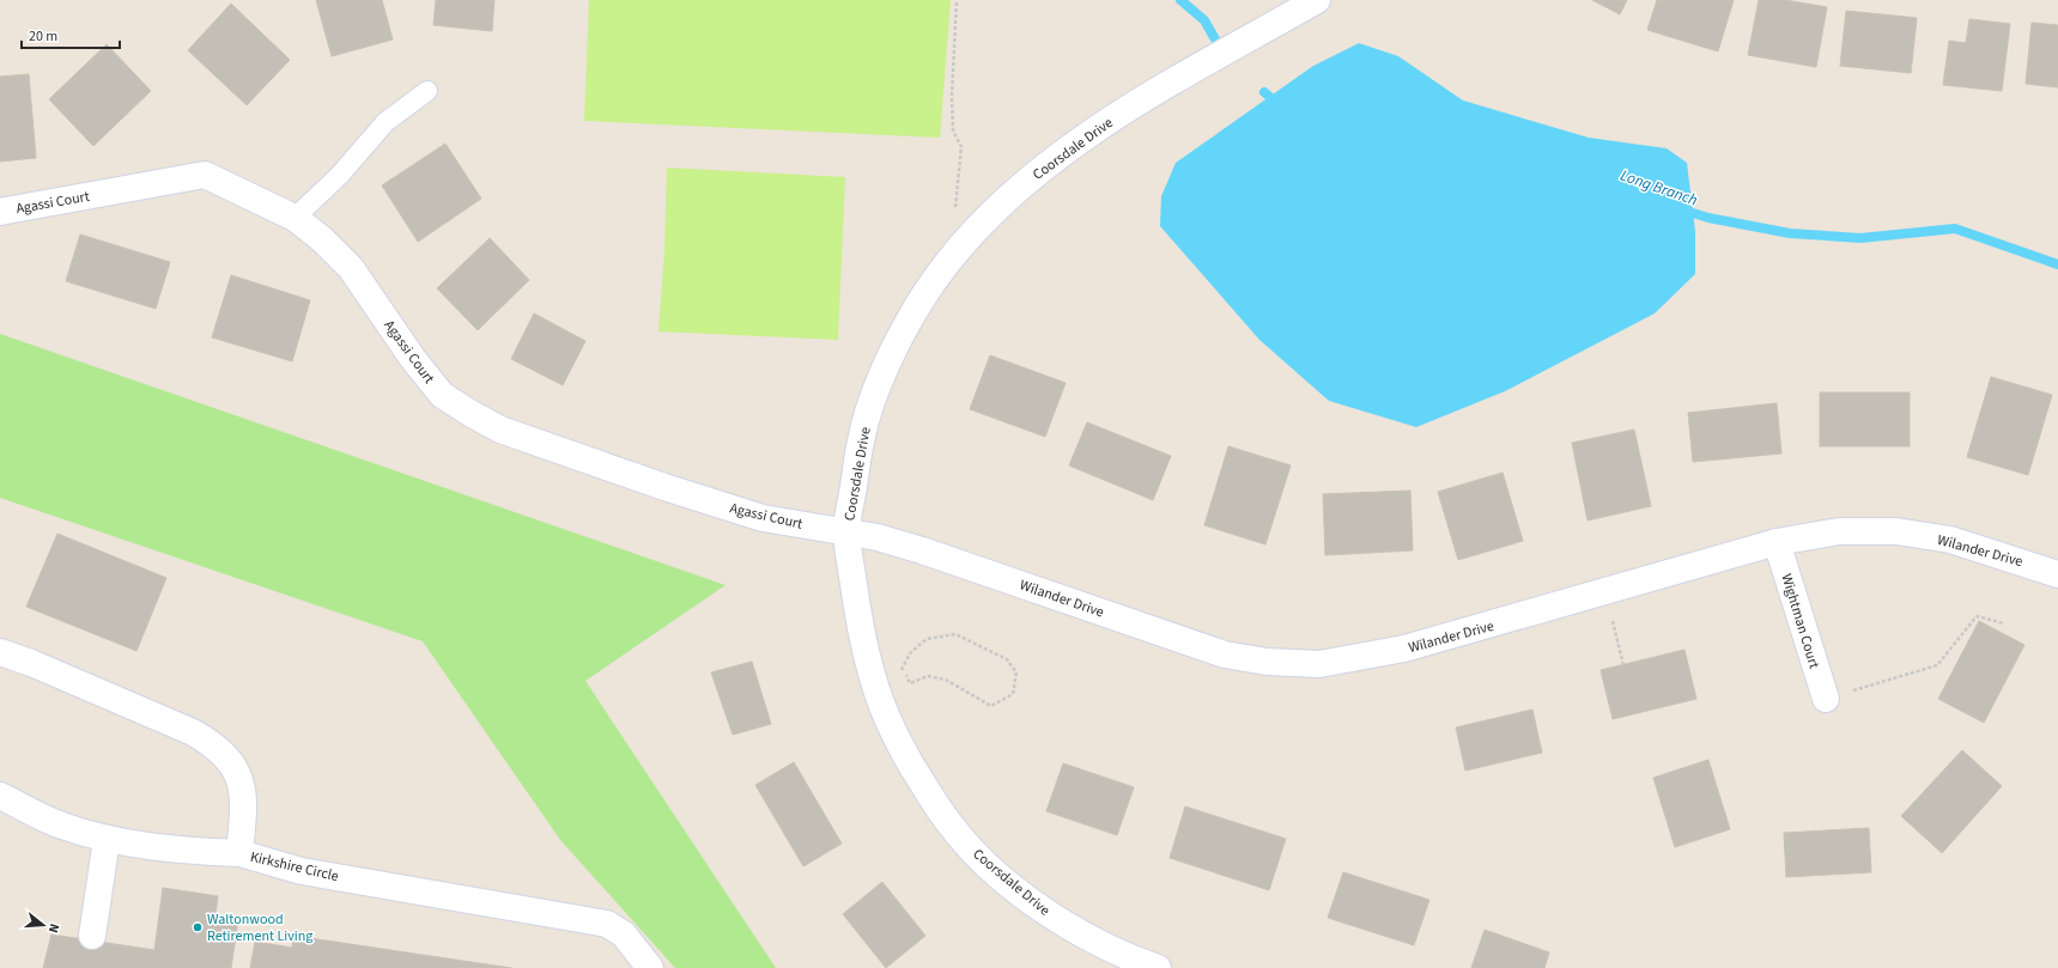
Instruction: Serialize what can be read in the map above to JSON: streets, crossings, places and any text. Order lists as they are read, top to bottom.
{
  "streets": {
    "street": [
      "Coorsdale Drive",
      "Agassi Court",
      "Wilander Drive",
      "Wightman Court",
      "Kirkshire Circle"
    ]
  },
  "crossings": [
    ["Coorsdale Drive", "Agassi Court"],
    ["Coorsdale Drive", "Wilander Drive"],
    ["Agassi Court", "Wilander Drive"],
    ["Wilander Drive", "Wightman Court"]
  ],
  "water": ["Long Branch"],
  "places": ["Waltonwood Retirement Living"],
  "scale_bar": "20 m",
  "north": "right"
}
